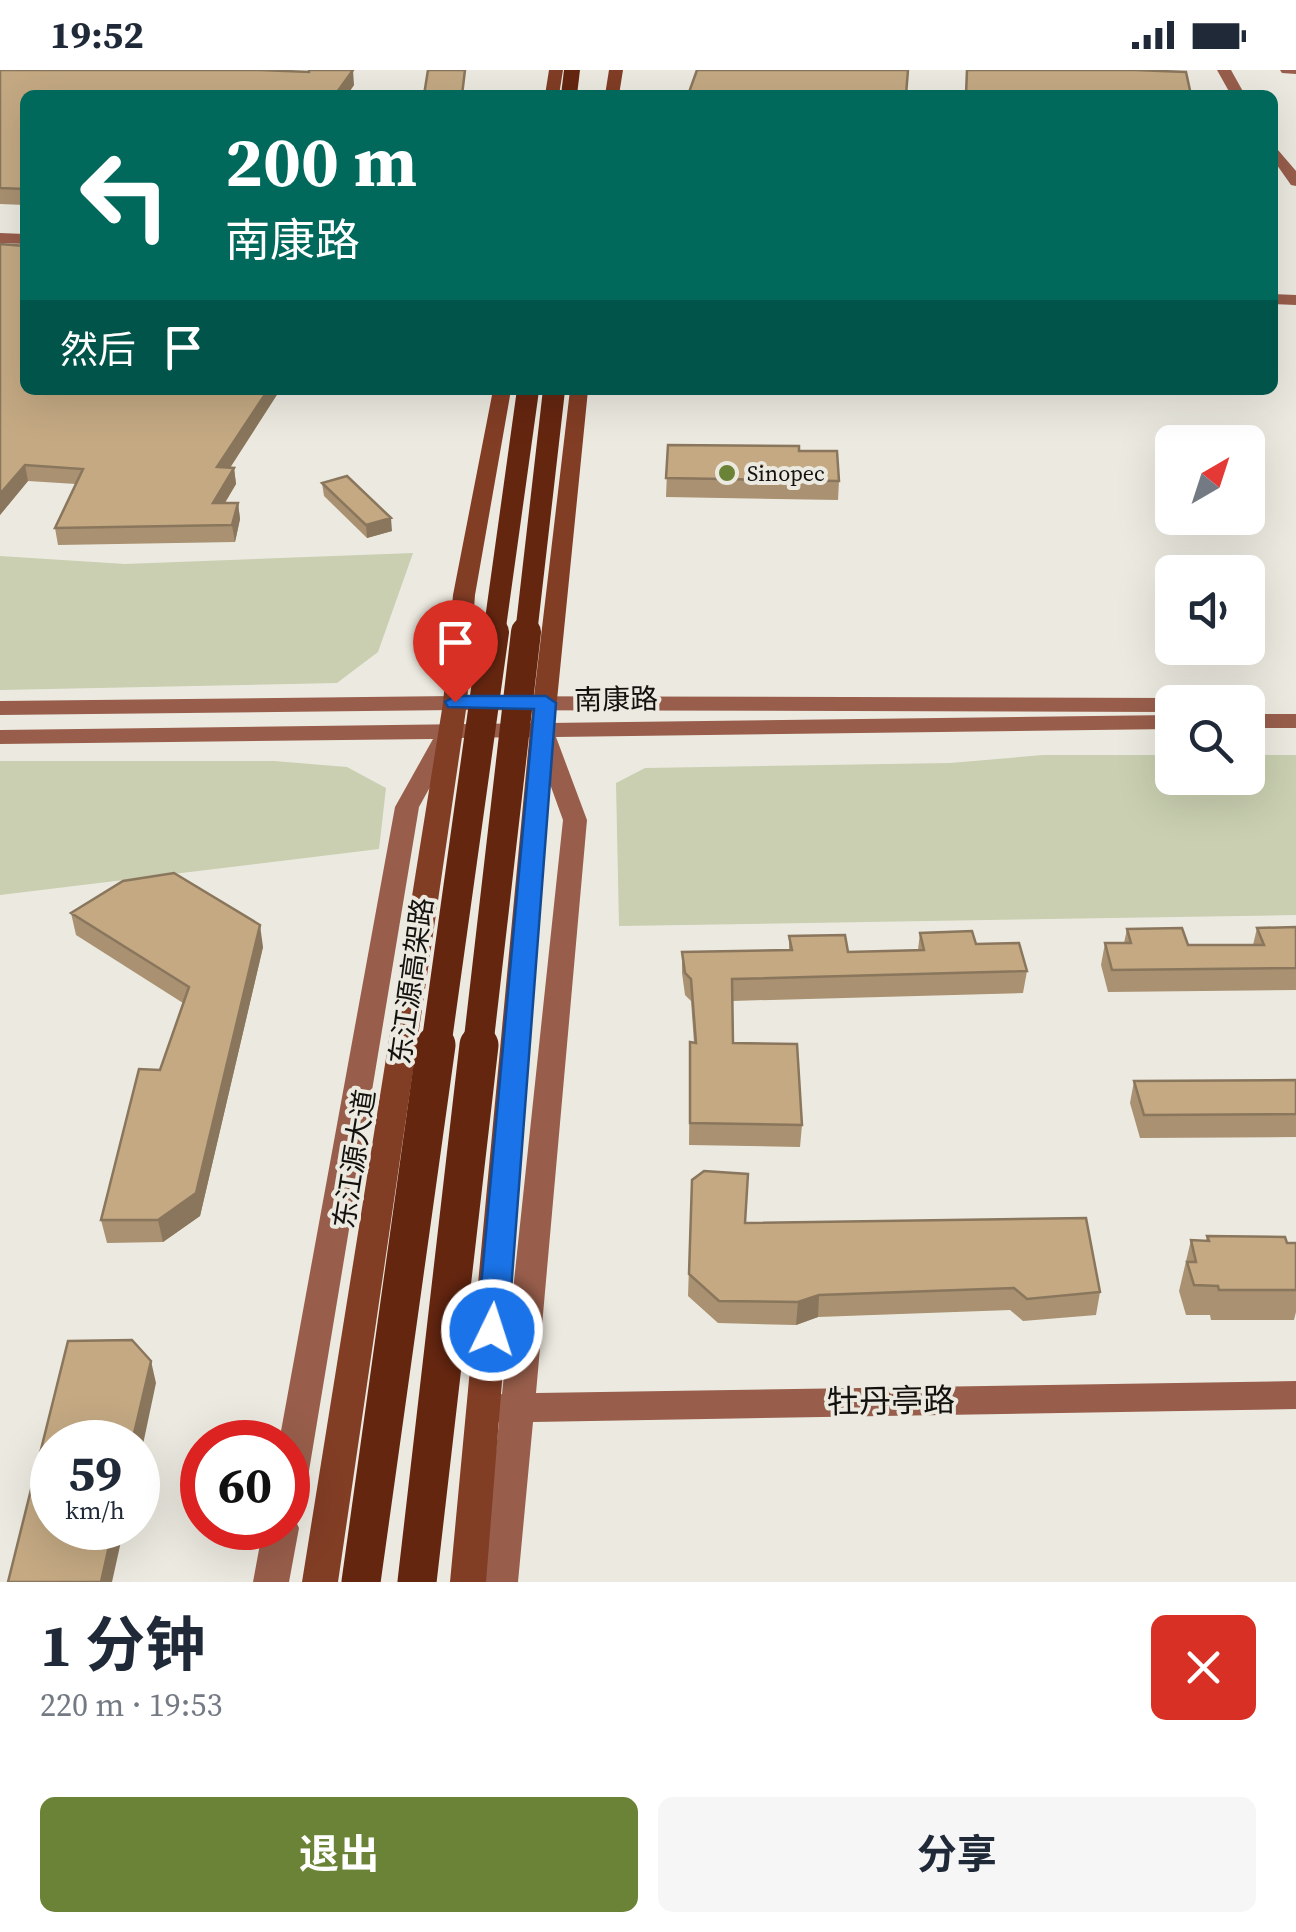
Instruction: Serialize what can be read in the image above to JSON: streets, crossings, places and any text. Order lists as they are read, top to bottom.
{
  "streets": {
    "highway": ["东江源高架路"],
    "main road": ["东江源大道"],
    "street": ["南康路", "牡丹亭路"]
  },
  "crossings": [
    ["南康路", "东江源大道"]
  ],
  "places": ["Sinopec"],
  "north": "top right",
  "page": {
    "status": "19:52",
    "turn": ["200 m", "南康路"],
    "then": "然后",
    "speed": "59 km/h",
    "limit": "60",
    "heading": ["1 分钟", "220 m · 19:53"],
    "buttons": ["退出", "分享"]
  }
}
